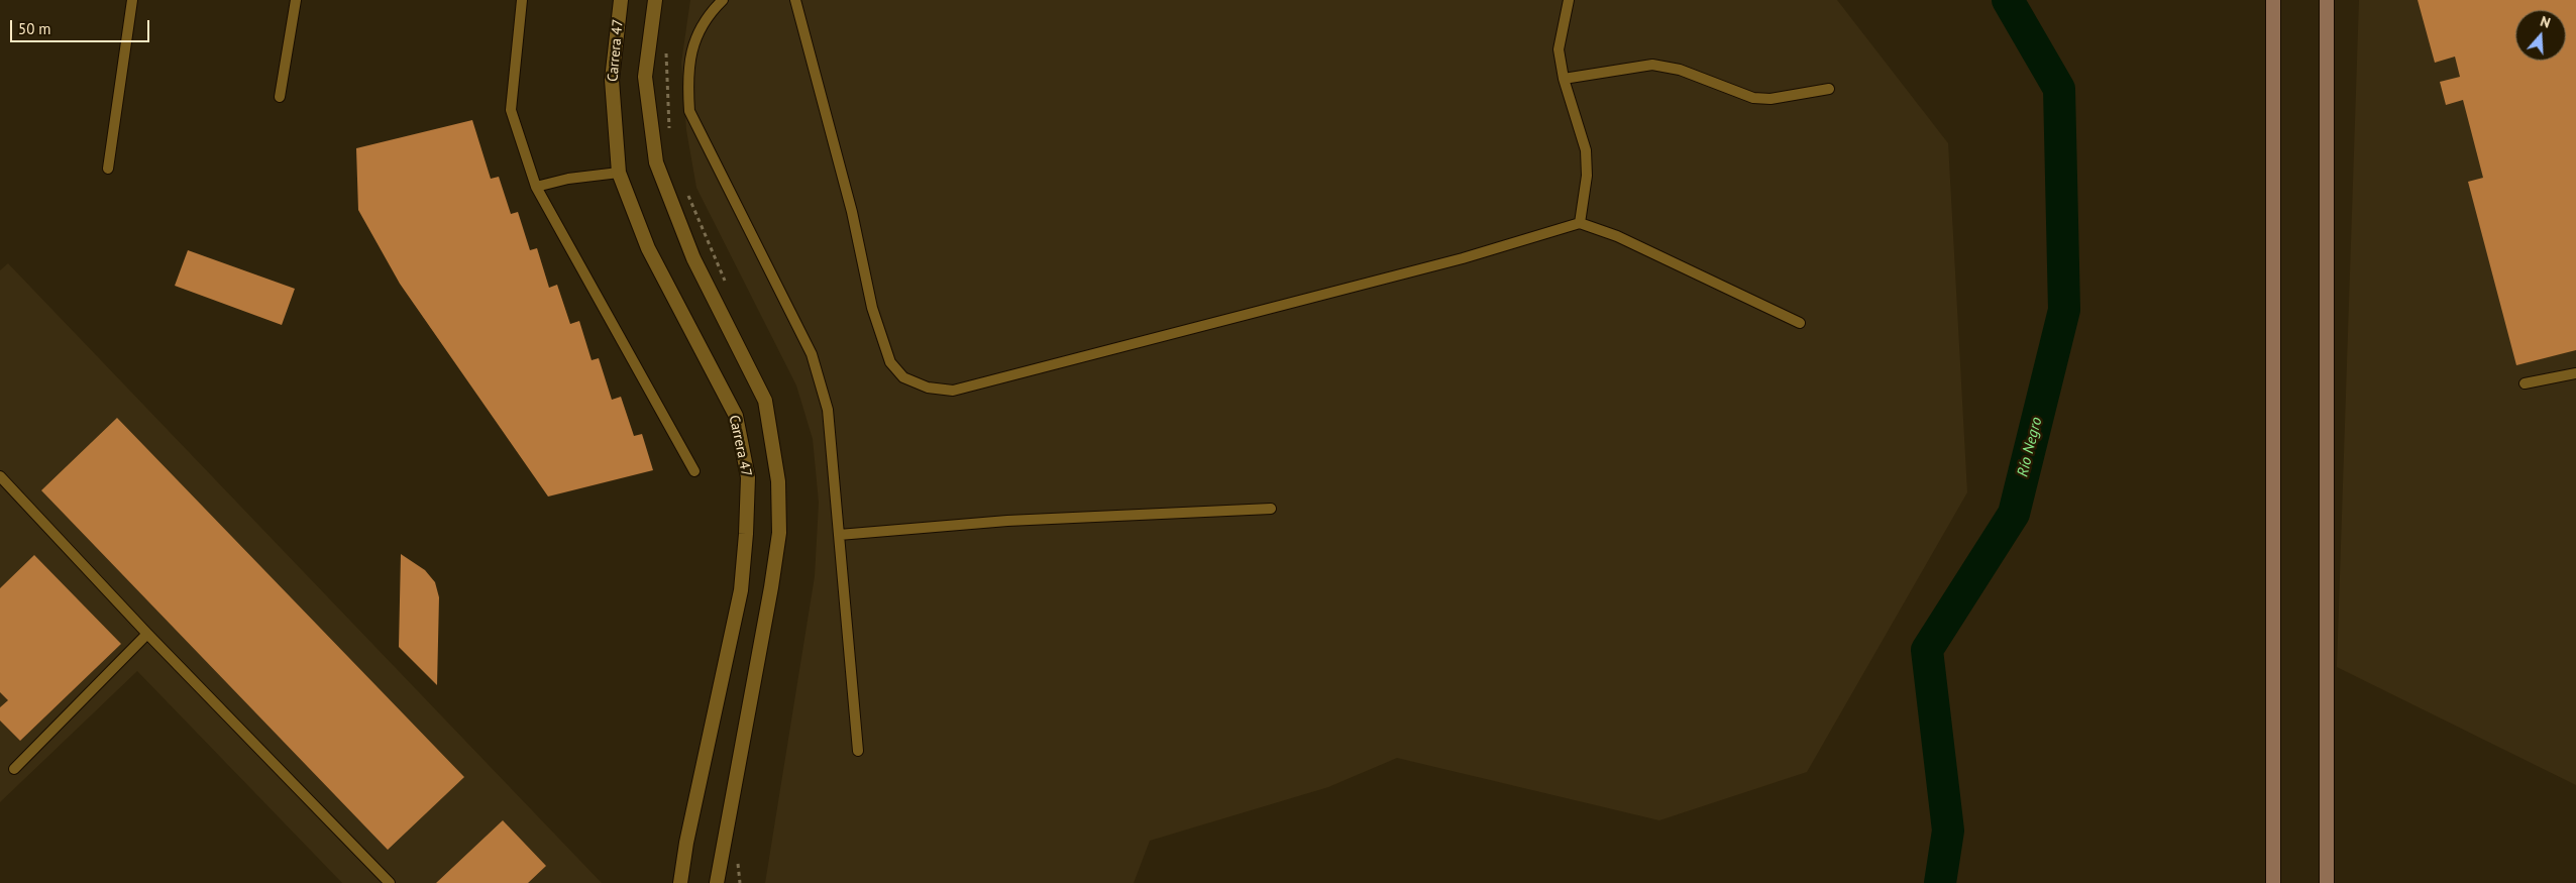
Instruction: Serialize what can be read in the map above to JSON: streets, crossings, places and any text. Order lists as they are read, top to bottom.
{
  "streets": {
    "street": ["Carrera 47"]
  },
  "water": ["Río Negro"],
  "scale_bar": "50 m",
  "north": "top"
}
